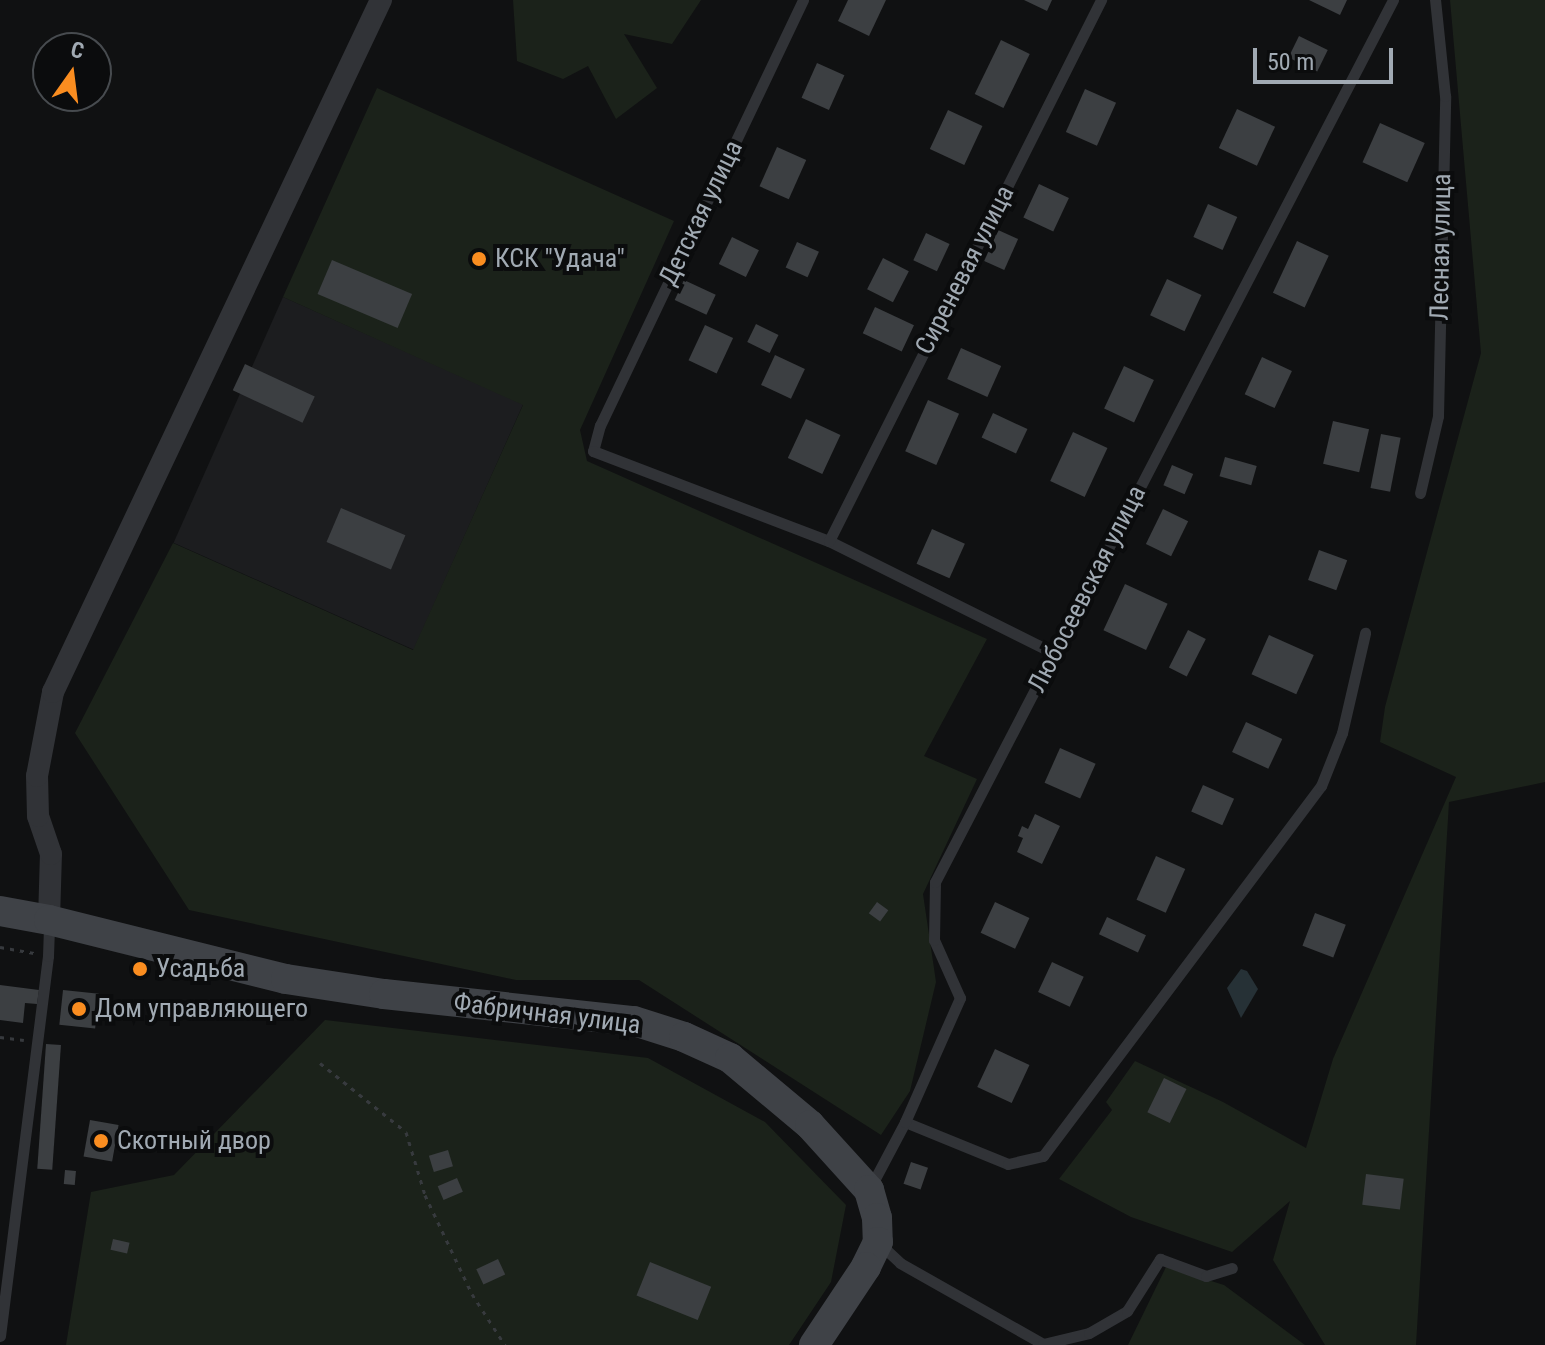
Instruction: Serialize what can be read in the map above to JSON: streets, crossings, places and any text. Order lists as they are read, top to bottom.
{
  "streets": {
    "street": ["Фабричная улица"],
    "lane": [
      "Детская улица",
      "Лесная улица",
      "Сиреневая улица",
      "Любосеевская улица"
    ]
  },
  "crossings": [
    ["Детская улица", "Сиреневая улица"],
    ["Любосеевская улица", "Фабричная улица"]
  ],
  "places": [
    "КСК \"Удача\"",
    "Усадьба",
    "Дом управляющего",
    "Скотный двор"
  ],
  "scale_bar": "50 m",
  "north": "top"
}
